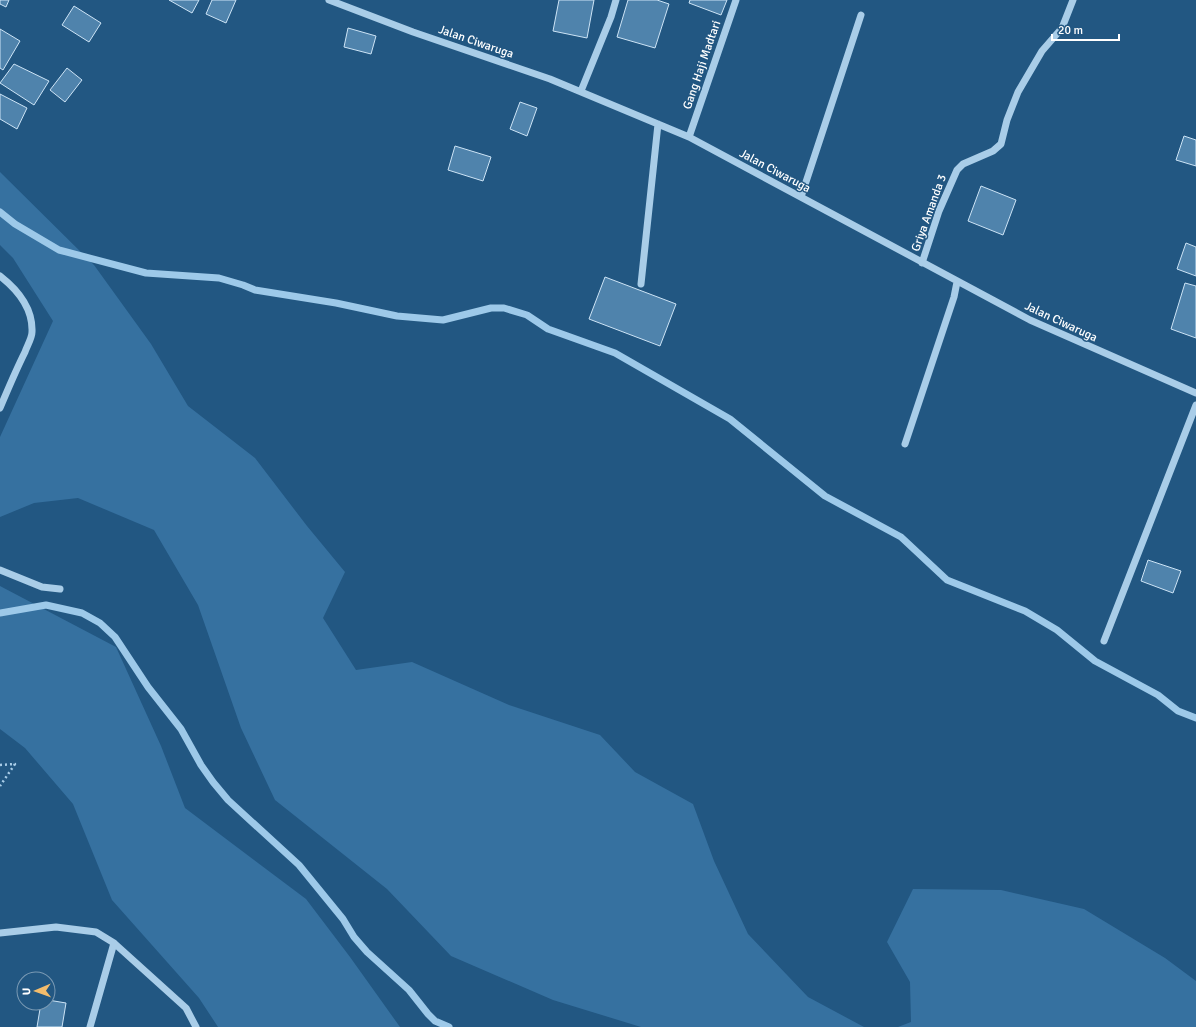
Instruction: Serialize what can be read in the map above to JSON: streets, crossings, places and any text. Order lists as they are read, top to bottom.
{
  "streets": {
    "street": ["Jalan Ciwaruga", "Gang Haji Madtari", "Griya Amanda 3"]
  },
  "crossings": [
    ["Jalan Ciwaruga", "Gang Haji Madtari"],
    ["Jalan Ciwaruga", "Griya Amanda 3"]
  ],
  "scale_bar": "20 m",
  "north": "left"
}
